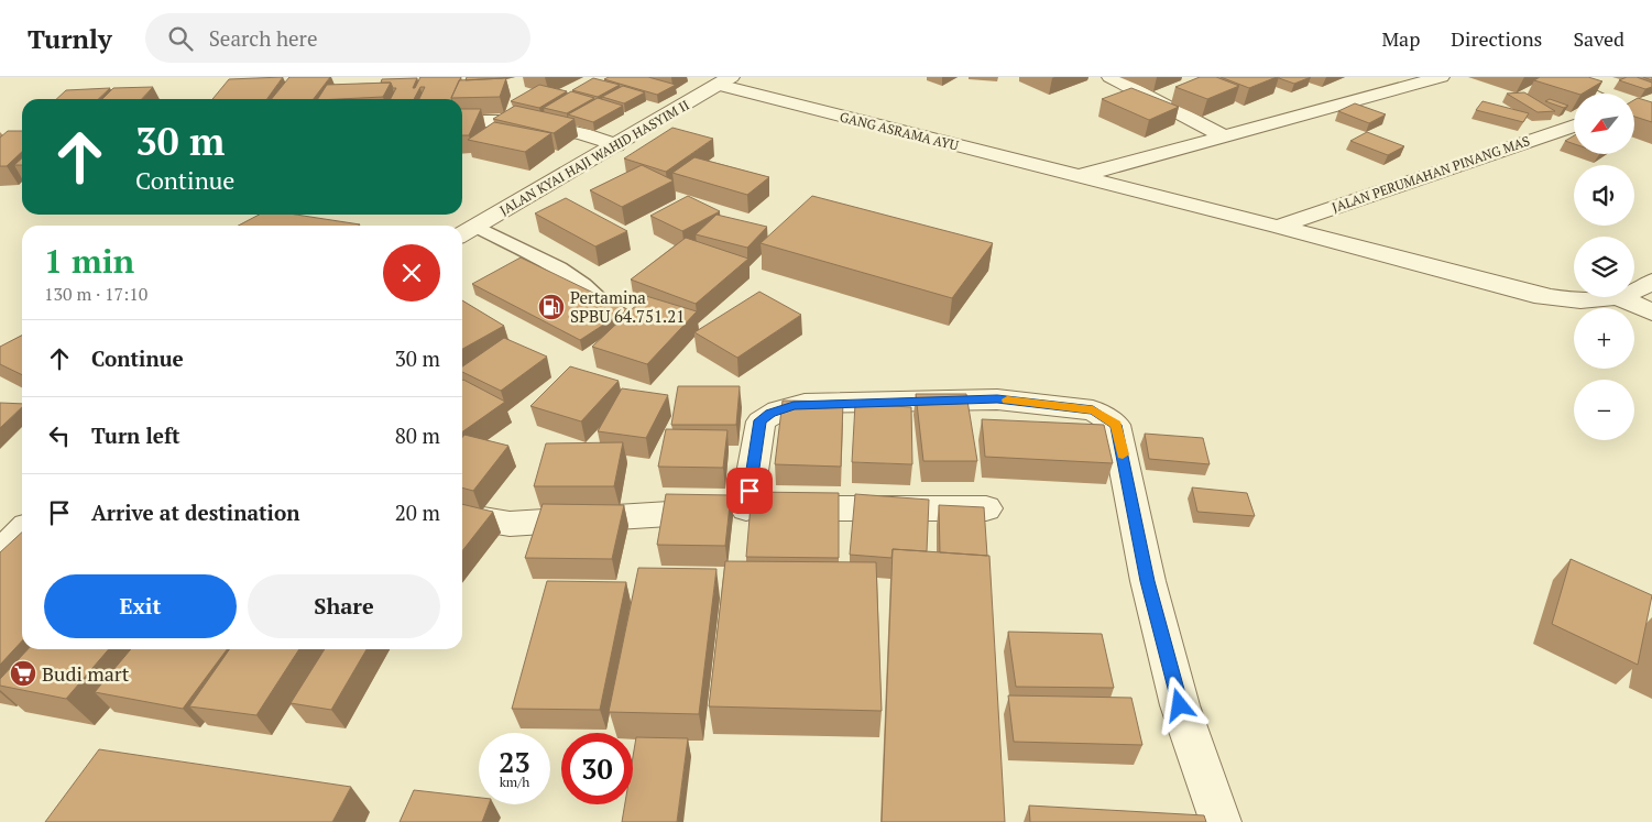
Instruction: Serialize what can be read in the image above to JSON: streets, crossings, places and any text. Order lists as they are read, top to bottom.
{
  "streets": {
    "street": ["GANG ASRAMA AYU", "JALAN KYAI HAJI WAHID HASYIM II", "JALAN PERUMAHAN PINANG MAS"]
  },
  "crossings": [
    ["GANG ASRAMA AYU", "JALAN KYAI HAJI WAHID HASYIM II"],
    ["GANG ASRAMA AYU", "JALAN PERUMAHAN PINANG MAS"]
  ],
  "places": {
    "fuel station": ["Pertamina SPBU 64.751.21"],
    "supermarket": ["Budi mart"]
  },
  "north": "bottom left",
  "page": {
    "header": "Turnly",
    "search": "Search here",
    "nav": ["Map", "Directions", "Saved"],
    "map_buttons": ["+", "−"],
    "turn": ["30 m", "Continue"],
    "heading": ["1 min", "130 m · 17:10"],
    "list": [
      {
        "name": "Continue",
        "value": "30 m"
      },
      {
        "name": "Turn left",
        "value": "80 m"
      },
      {
        "name": "Arrive at destination",
        "value": "20 m"
      }
    ],
    "buttons": ["Exit", "Share"],
    "speed": "23 km/h",
    "limit": "30"
  }
}
